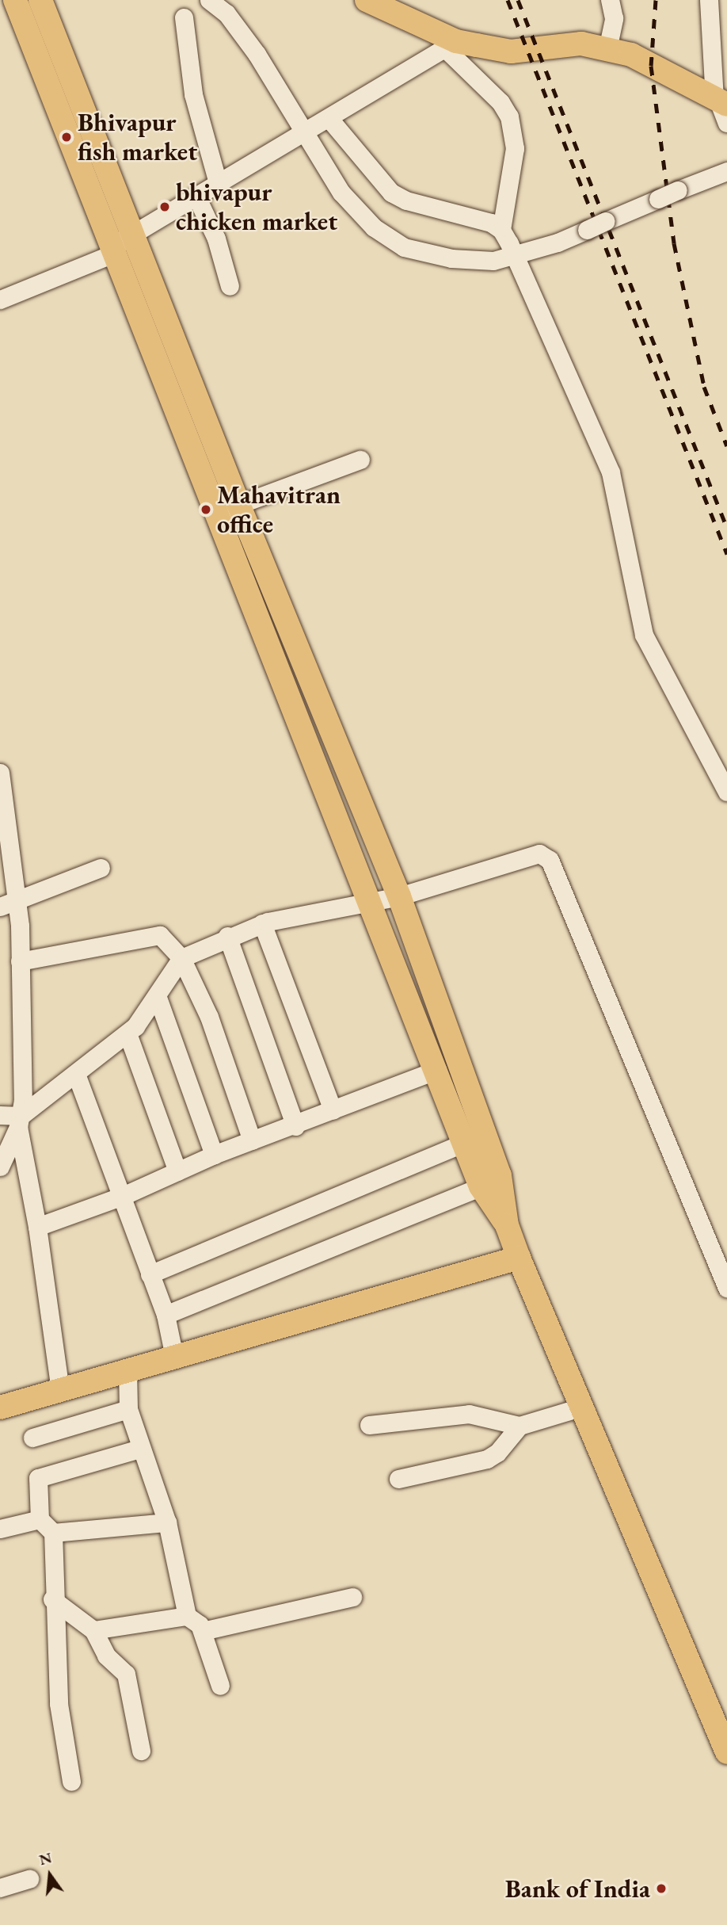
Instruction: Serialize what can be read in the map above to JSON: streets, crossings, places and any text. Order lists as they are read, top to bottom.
{
  "places": [
    "Bhivapur fish market",
    "bhivapur chicken market",
    "Mahavitran office",
    "Bank of India"
  ],
  "north": "top"
}
